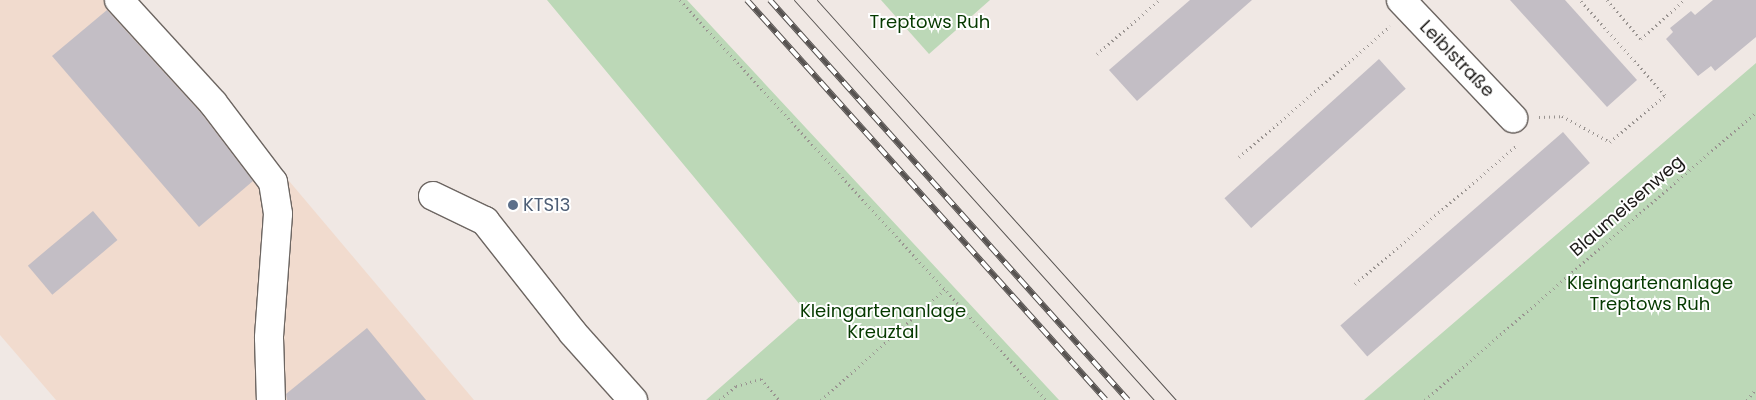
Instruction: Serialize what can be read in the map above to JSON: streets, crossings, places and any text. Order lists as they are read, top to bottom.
{
  "streets": {
    "street": ["Leiblstraße"],
    "path": ["Blaumeisenweg"]
  },
  "parks": ["Treptows Ruh", "Kleingartenanlage Treptows Ruh", "Kleingartenanlage Kreuztal"],
  "places": ["KTS13"]
}
